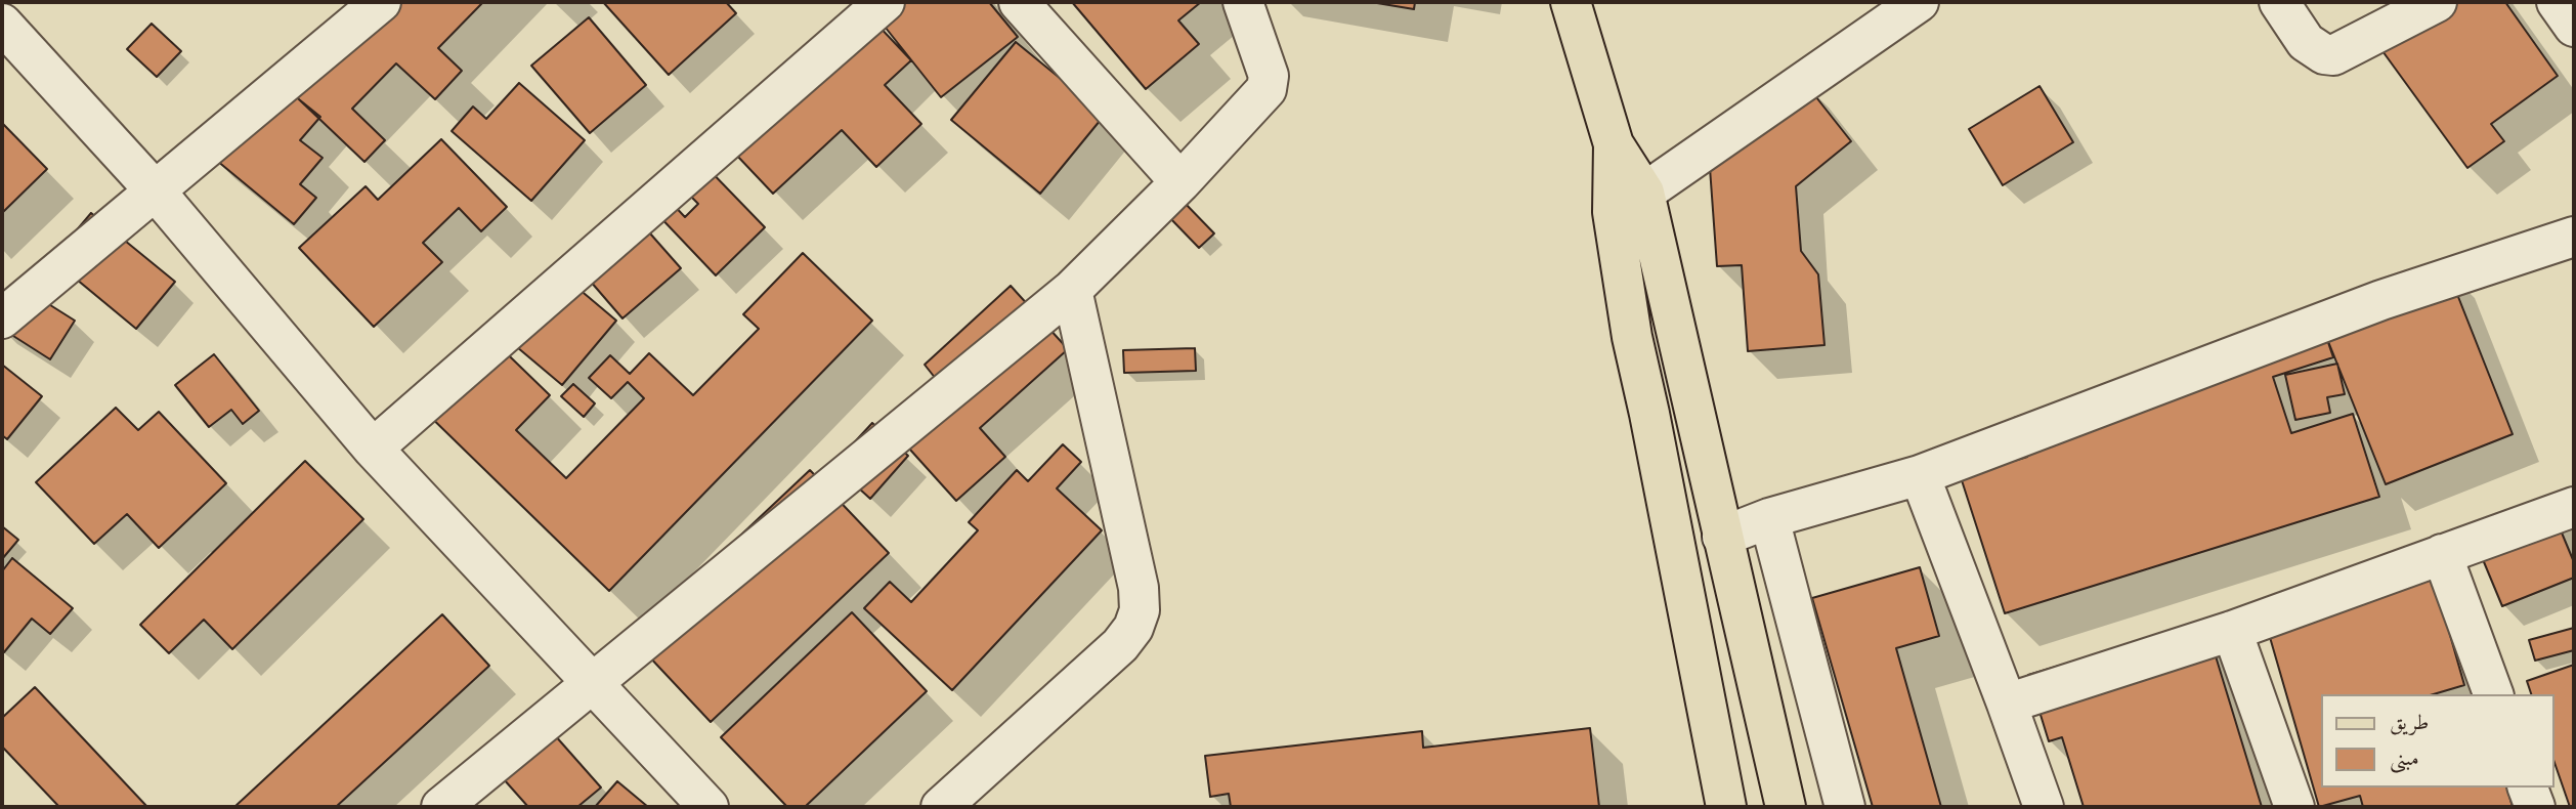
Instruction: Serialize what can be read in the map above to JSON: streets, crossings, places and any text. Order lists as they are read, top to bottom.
{
  "legend": ["طريق", "مبنى"]
}
